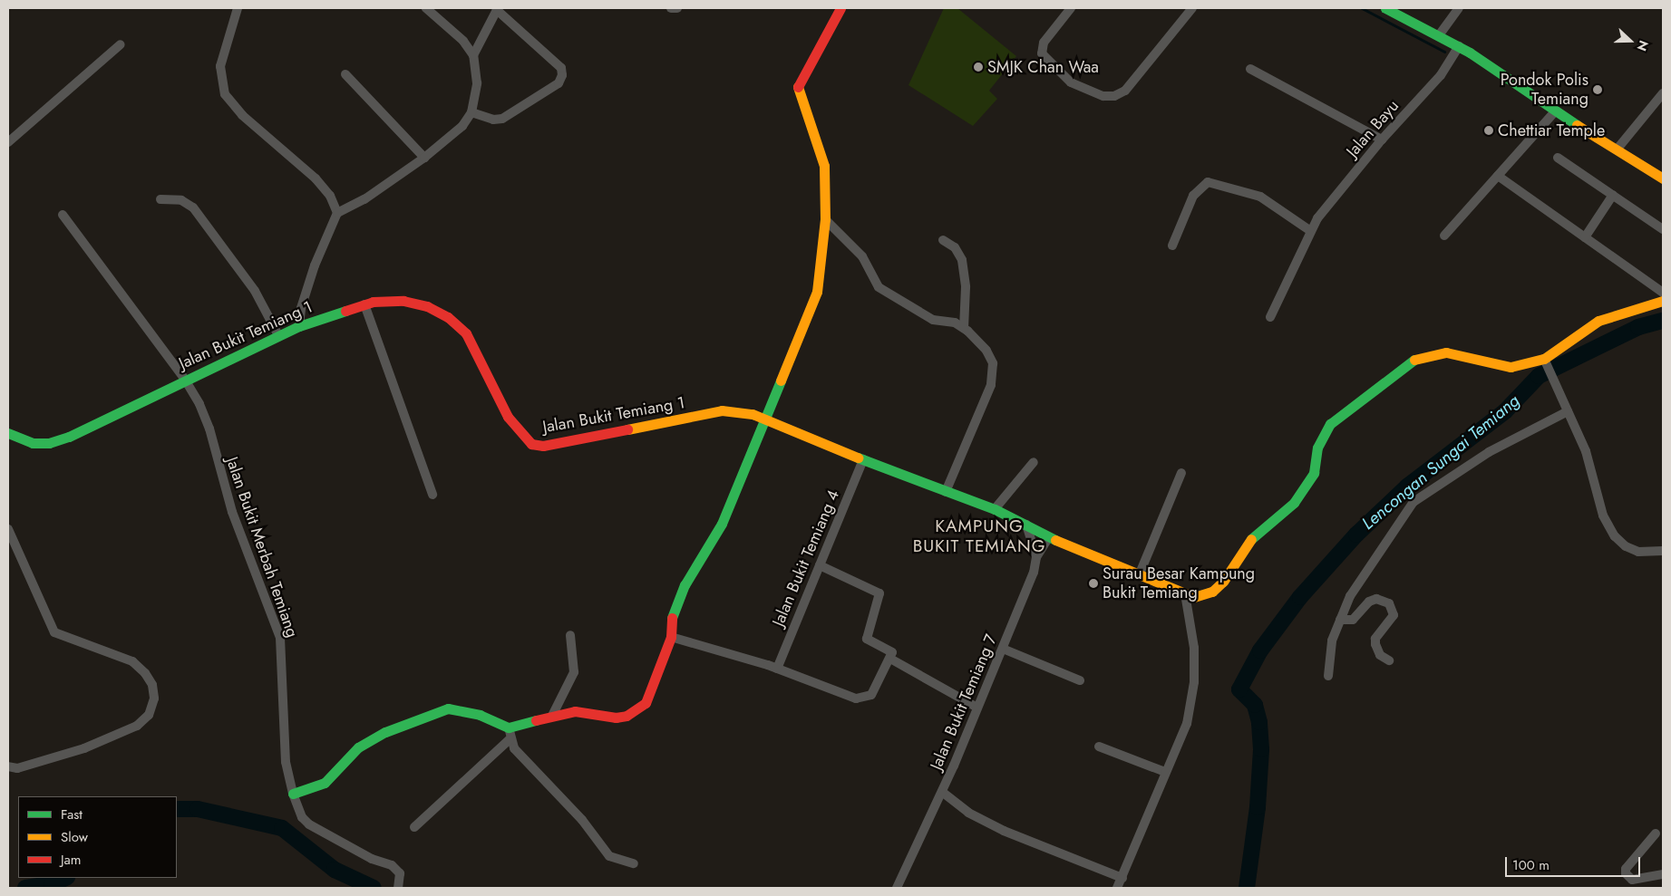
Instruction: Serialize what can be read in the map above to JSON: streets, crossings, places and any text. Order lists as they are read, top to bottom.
{
  "streets": {
    "street": [
      "Jalan Bayu",
      "Jalan Bukit Temiang 1",
      "Jalan Bukit Merbah Temiang",
      "Jalan Bukit Temiang 4",
      "Jalan Bukit Temiang 7"
    ]
  },
  "crossings": [
    ["Jalan Bukit Temiang 1", "Jalan Bukit Merbah Temiang"],
    ["Jalan Bukit Temiang 1", "Jalan Bukit Temiang 4"]
  ],
  "districts": ["KAMPUNG BUKIT TEMIANG"],
  "water": ["Lencongan Sungai Temiang"],
  "places": [
    "SMJK Chan Waa",
    "Pondok Polis Temiang",
    "Chettiar Temple",
    "Surau Besar Kampung Bukit Temiang"
  ],
  "legend": ["Fast", "Slow", "Jam"],
  "scale_bar": "100 m",
  "north": "right"
}
